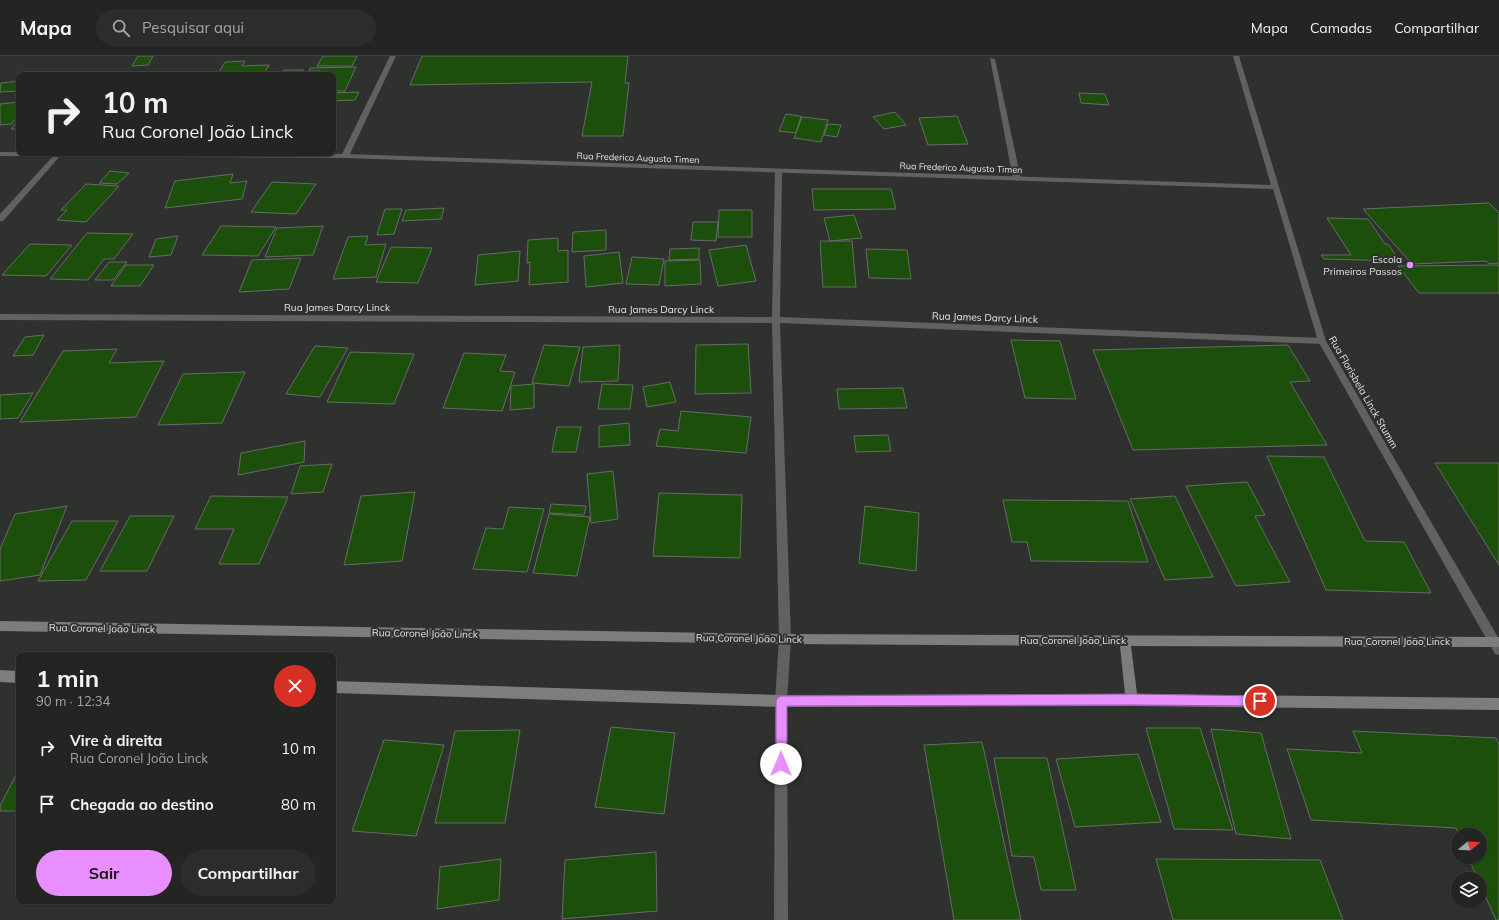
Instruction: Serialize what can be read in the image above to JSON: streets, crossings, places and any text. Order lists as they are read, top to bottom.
{
  "streets": {
    "main road": ["Rua Coronel João Linck"],
    "street": ["Rua Frederico Augusto Timen", "Rua James Darcy Linck", "Rua Florisbela Linck Stumm"]
  },
  "crossings": [
    ["Rua Frederico Augusto Timen", "Rua Florisbela Linck Stumm"],
    ["Rua James Darcy Linck", "Rua Florisbela Linck Stumm"],
    ["Rua Florisbela Linck Stumm", "Rua Coronel João Linck"]
  ],
  "places": ["Escola Primeiros Passos"],
  "north": "right",
  "page": {
    "header": "Mapa",
    "search": "Pesquisar aqui",
    "nav": ["Mapa", "Camadas", "Compartilhar"],
    "turn": ["10 m", "Rua Coronel João Linck"],
    "heading": ["1 min", "90 m · 12:34"],
    "list": [
      {
        "name": "Vire à direita",
        "note": "Rua Coronel João Linck",
        "value": "10 m"
      },
      {
        "name": "Chegada ao destino",
        "value": "80 m"
      }
    ],
    "buttons": ["Sair", "Compartilhar"]
  }
}
